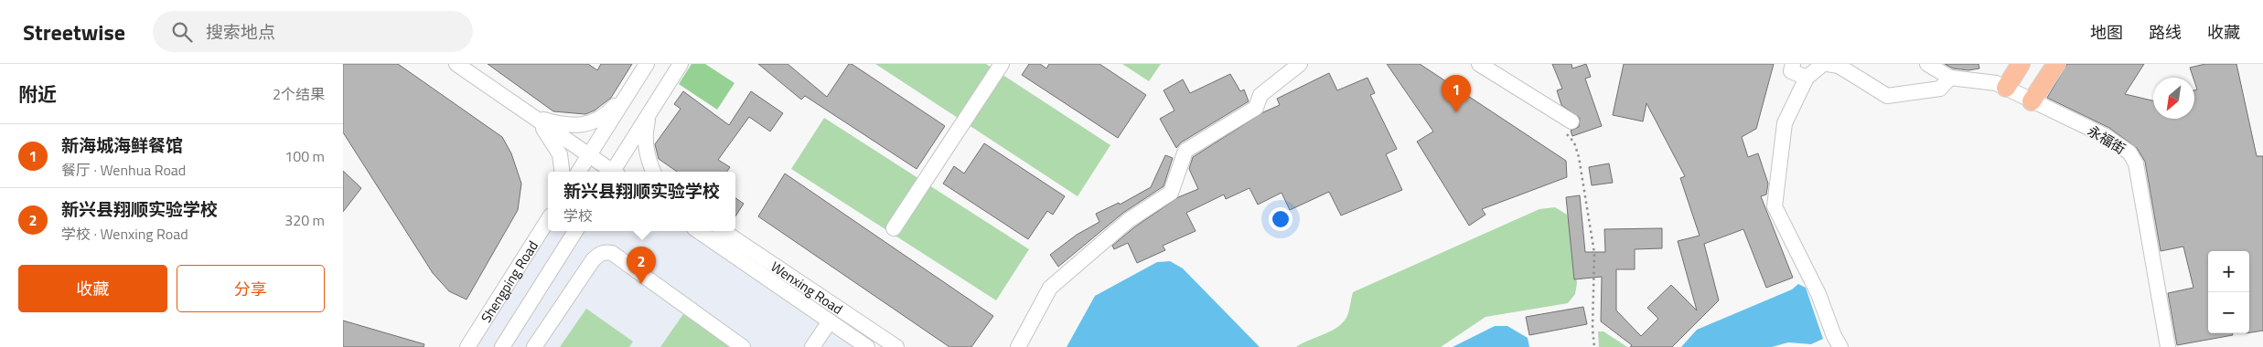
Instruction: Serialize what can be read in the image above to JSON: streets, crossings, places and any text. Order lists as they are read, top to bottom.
{
  "streets": {
    "street": ["永福街", "Shengping Road", "Wenxing Road"]
  },
  "north": "bottom left",
  "page": {
    "header": "Streetwise",
    "search": "搜索地点",
    "nav": ["地图", "路线", "收藏"],
    "heading": ["附近", "2个结果"],
    "pins": ["1", "2"],
    "list": [
      {
        "mark": "1",
        "name": "新海城海鲜餐馆",
        "note": "餐厅 · Wenhua Road",
        "value": "100 m"
      },
      {
        "mark": "2",
        "name": "新兴县翔顺实验学校",
        "note": "学校 · Wenxing Road",
        "value": "320 m"
      }
    ],
    "popup": ["新兴县翔顺实验学校", "学校"],
    "buttons": ["收藏", "分享"],
    "map_buttons": ["+", "−"]
  }
}
